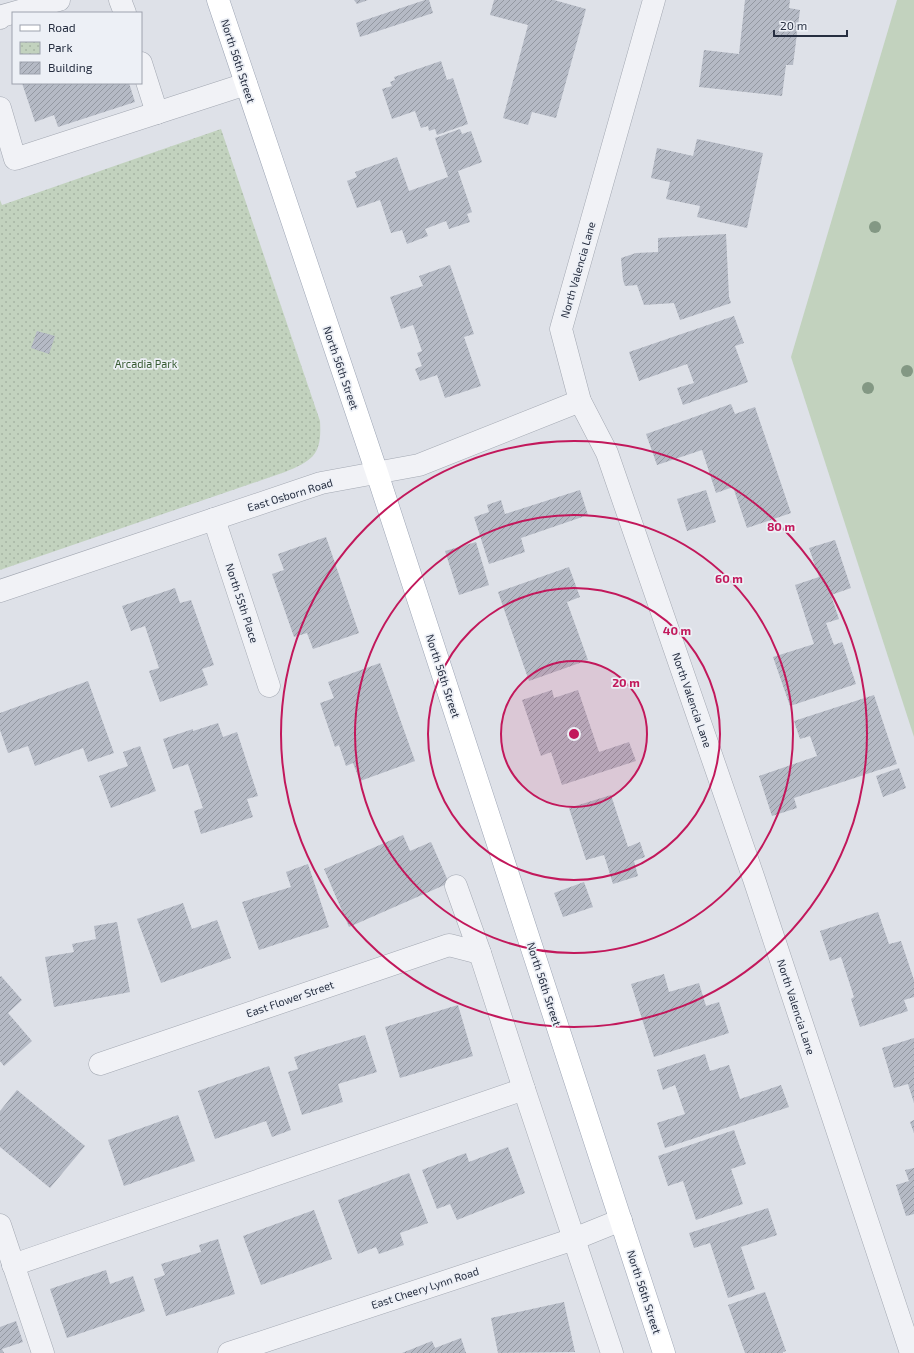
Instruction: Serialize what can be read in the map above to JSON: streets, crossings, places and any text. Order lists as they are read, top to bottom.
{
  "streets": {
    "main road": ["North 56th Street"],
    "street": [
      "North Valencia Lane",
      "East Osborn Road",
      "North 55th Place",
      "East Flower Street",
      "East Cheery Lynn Road"
    ]
  },
  "crossings": [
    ["North 56th Street", "East Osborn Road"],
    ["North 56th Street", "East Cheery Lynn Road"],
    ["North Valencia Lane", "East Osborn Road"],
    ["East Osborn Road", "North 55th Place"]
  ],
  "parks": ["Arcadia Park"],
  "legend": ["Road", "Park", "Building"],
  "scale_bar": "20 m",
  "rings": [
    "80 m",
    "60 m",
    "40 m",
    "20 m"
  ]
}
